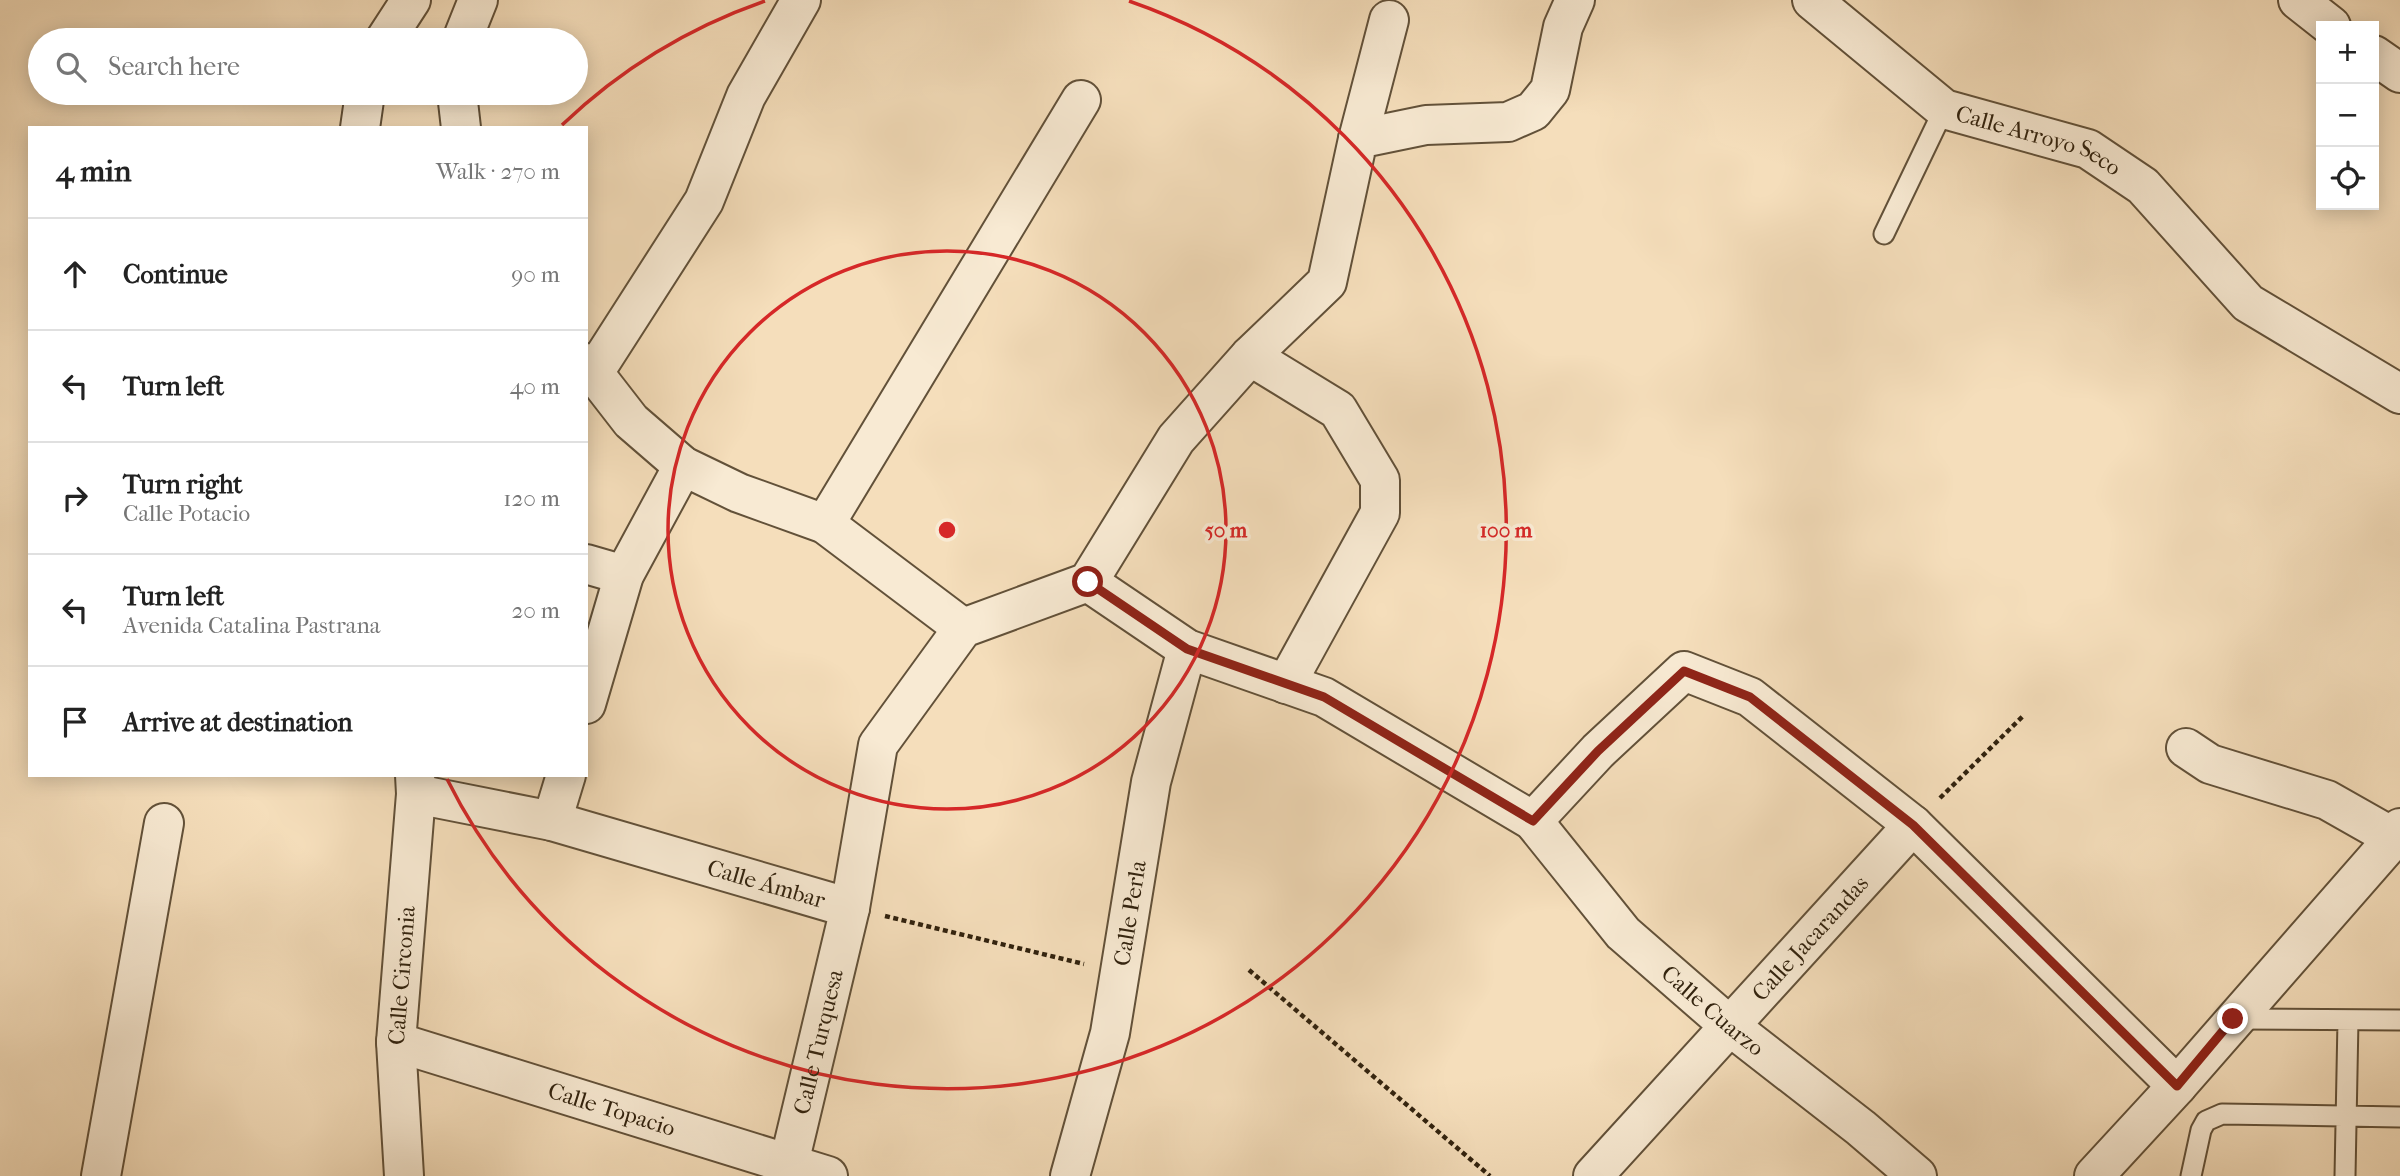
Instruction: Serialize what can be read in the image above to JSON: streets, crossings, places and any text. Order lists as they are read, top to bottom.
{
  "streets": {
    "street": [
      "Calle Arroyo Seco",
      "Calle Ámbar",
      "Calle Perla",
      "Calle Jacarandas",
      "Calle Circonia",
      "Calle Cuarzo",
      "Calle Turquesa",
      "Calle Topacio"
    ]
  },
  "crossings": [
    ["Calle Ámbar", "Calle Perla"],
    ["Calle Ámbar", "Calle Circonia"],
    ["Calle Ámbar", "Calle Turquesa"],
    ["Calle Jacarandas", "Calle Cuarzo"],
    ["Calle Circonia", "Calle Topacio"],
    ["Calle Turquesa", "Calle Topacio"]
  ],
  "page": {
    "map_buttons": ["+", "−"],
    "search": "Search here",
    "heading": ["4 min", "Walk · 270 m"],
    "list": [
      ["Continue", "90 m"],
      ["Turn left", "40 m"],
      ["Turn right", "Calle Potacio", "120 m"],
      ["Turn left", "Avenida Catalina Pastrana", "20 m"],
      "Arrive at destination"
    ]
  },
  "rings": ["50 m", "100 m"]
}
